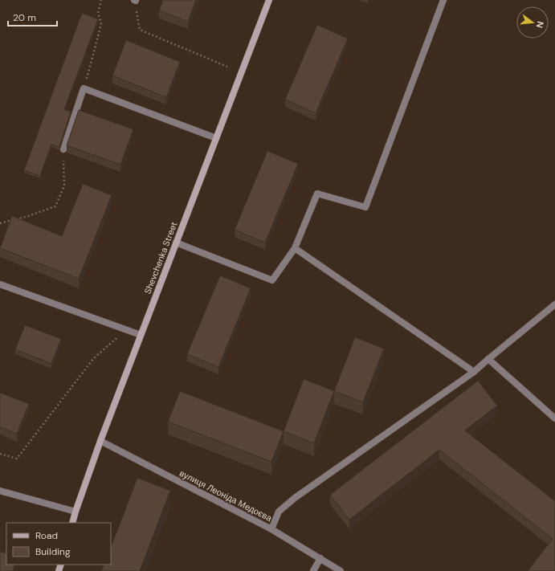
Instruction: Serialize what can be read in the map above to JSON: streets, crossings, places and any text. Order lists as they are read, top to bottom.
{
  "streets": {
    "main road": ["Shevchenka Street"],
    "street": ["вулиця Леоніда Медоєва"]
  },
  "crossings": [
    ["Shevchenka Street", "вулиця Леоніда Медоєва"]
  ],
  "legend": ["Road", "Building"],
  "scale_bar": "20 m",
  "north": "right"
}
